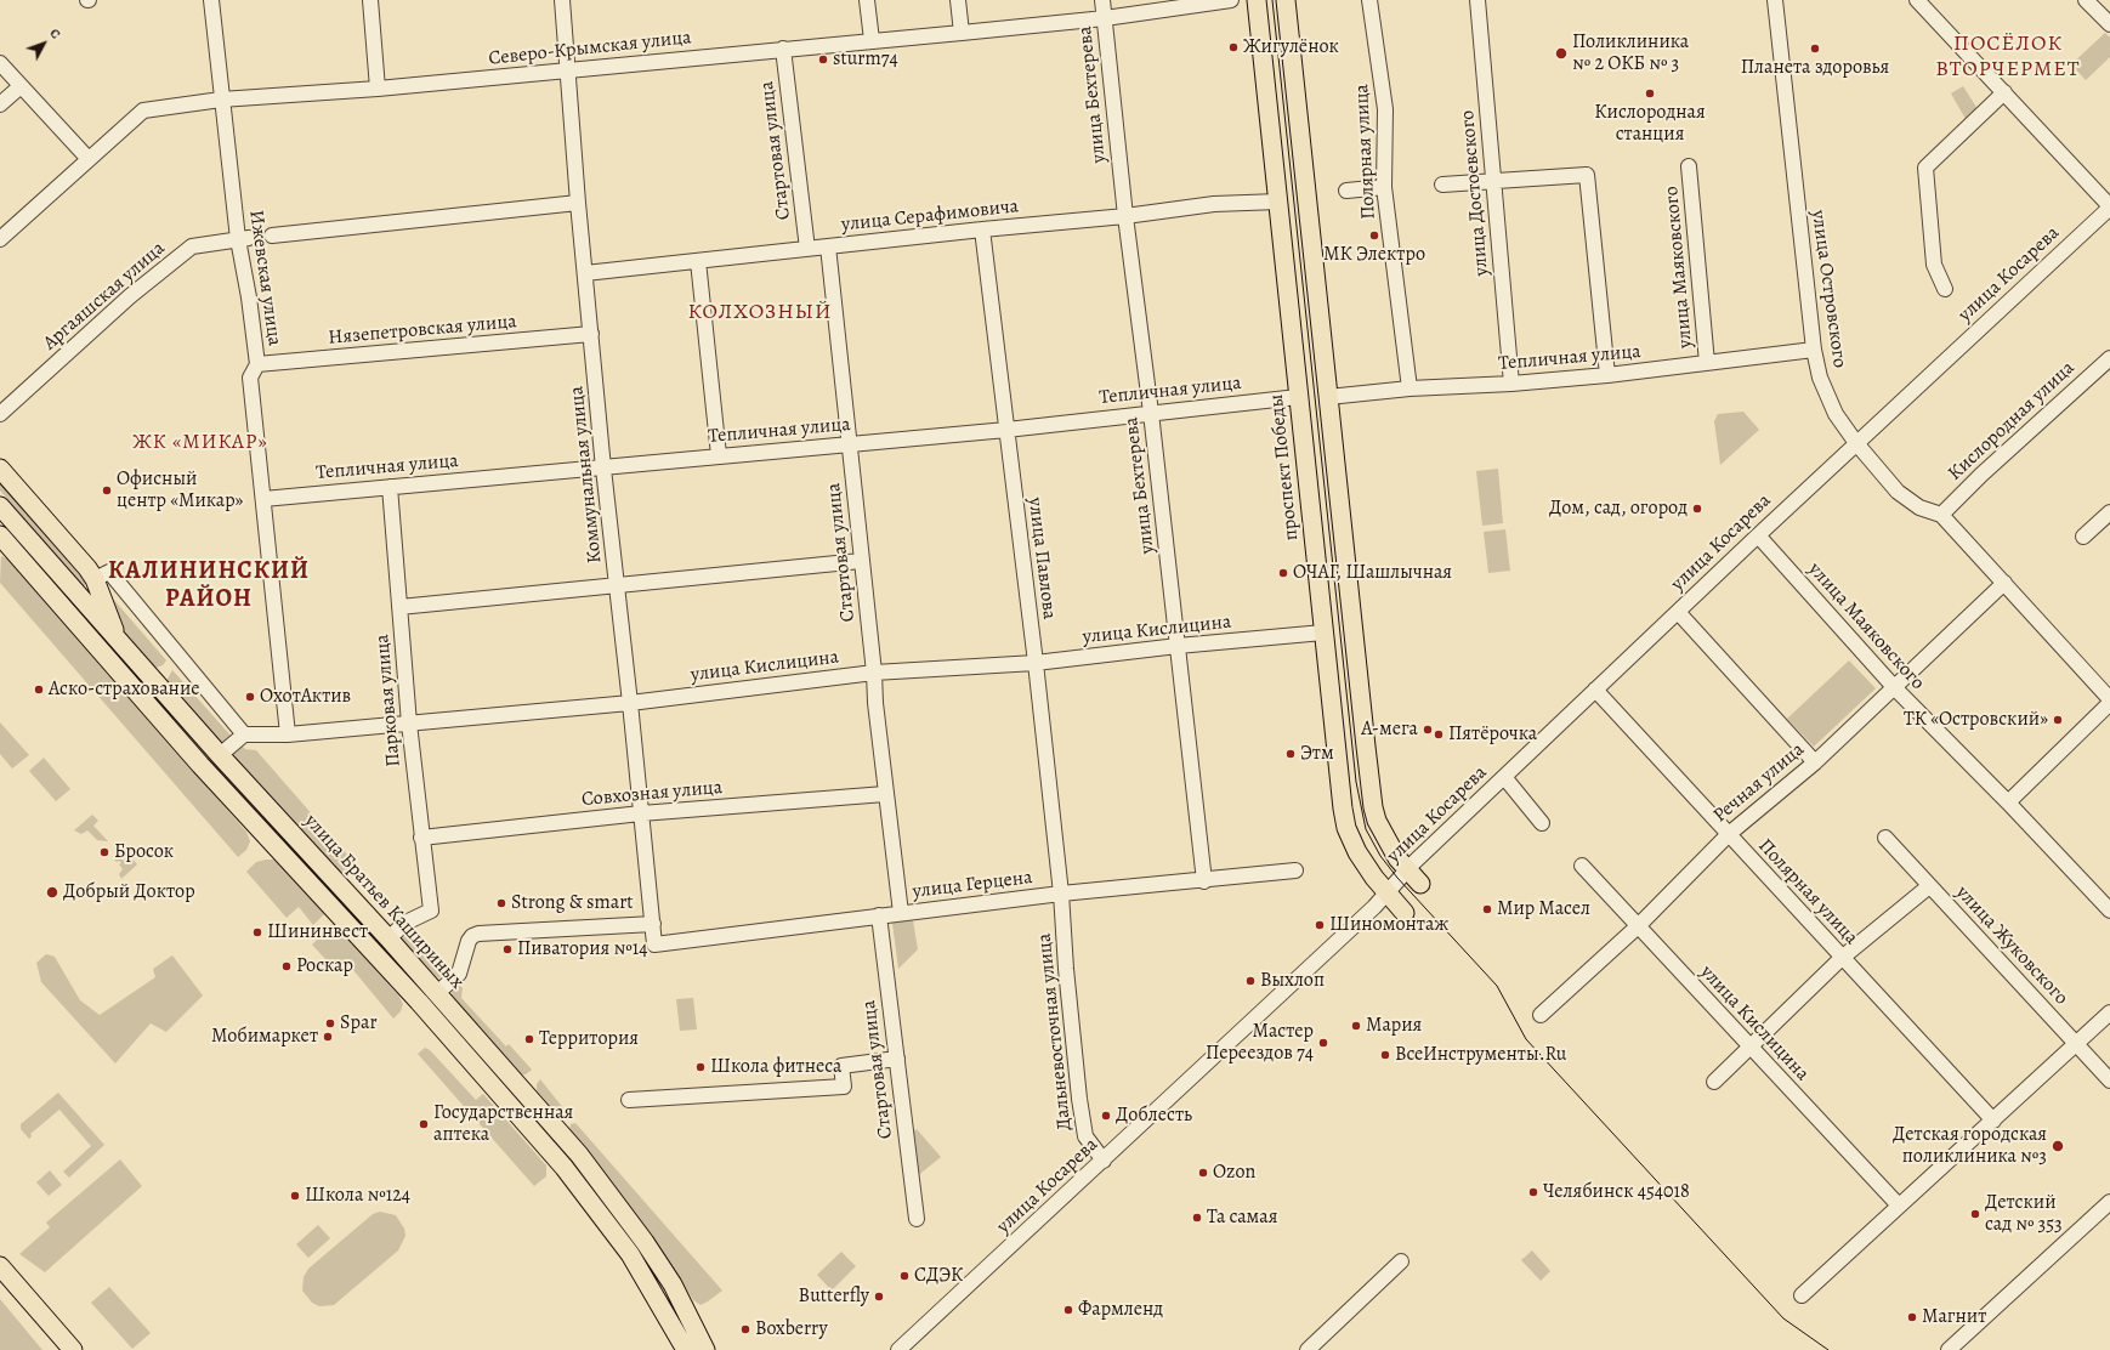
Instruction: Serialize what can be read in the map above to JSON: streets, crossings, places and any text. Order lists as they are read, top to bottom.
{
  "streets": {
    "main road": ["проспект Победы", "улица Братьев Кашириных"],
    "street": [
      "Северо-Крымская улица",
      "улица Бехтерева",
      "Стартовая улица",
      "Полярная улица",
      "улица Достоевского",
      "улица Серафимовича",
      "улица Маяковского",
      "улица Косарева",
      "Ижевская улица",
      "улица Островского",
      "Аргаяшская улица",
      "Нязепетровская улица",
      "Тепличная улица",
      "Кислородная улица",
      "Коммунальная улица",
      "улица Павлова",
      "улица Кислицина",
      "Парковая улица",
      "Речная улица",
      "Совхозная улица",
      "улица Герцена",
      "улица Жуковского",
      "Дальневосточная улица"
    ]
  },
  "crossings": [
    ["Северо-Крымская улица", "улица Бехтерева"],
    ["Северо-Крымская улица", "Стартовая улица"],
    ["Северо-Крымская улица", "Ижевская улица"],
    ["Северо-Крымская улица", "Коммунальная улица"],
    ["улица Бехтерева", "улица Серафимовича"],
    ["улица Бехтерева", "Тепличная улица"],
    ["улица Бехтерева", "улица Кислицина"],
    ["улица Бехтерева", "улица Герцена"],
    ["Стартовая улица", "улица Серафимовича"],
    ["Стартовая улица", "Тепличная улица"],
    ["Стартовая улица", "улица Кислицина"],
    ["Стартовая улица", "Совхозная улица"],
    ["Стартовая улица", "улица Герцена"],
    ["Полярная улица", "улица Косарева"],
    ["Полярная улица", "Тепличная улица"],
    ["Полярная улица", "Речная улица"],
    ["улица Достоевского", "Тепличная улица"],
    ["улица Серафимовича", "проспект Победы"],
    ["улица Серафимовича", "Коммунальная улица"],
    ["улица Серафимовича", "улица Павлова"],
    ["улица Маяковского", "улица Косарева"],
    ["улица Маяковского", "Тепличная улица"],
    ["улица Маяковского", "Речная улица"],
    ["улица Косарева", "улица Островского"],
    ["улица Косарева", "проспект Победы"],
    ["улица Косарева", "Дальневосточная улица"],
    ["Ижевская улица", "Аргаяшская улица"],
    ["Ижевская улица", "Нязепетровская улица"],
    ["Ижевская улица", "Тепличная улица"],
    ["Ижевская улица", "улица Кислицина"],
    ["улица Островского", "Тепличная улица"],
    ["улица Островского", "Кислородная улица"],
    ["улица Островского", "Речная улица"],
    ["Нязепетровская улица", "Коммунальная улица"],
    ["Тепличная улица", "проспект Победы"],
    ["Тепличная улица", "Коммунальная улица"],
    ["Тепличная улица", "улица Павлова"],
    ["Тепличная улица", "Парковая улица"],
    ["проспект Победы", "улица Кислицина"],
    ["Коммунальная улица", "улица Кислицина"],
    ["Коммунальная улица", "Совхозная улица"],
    ["Коммунальная улица", "улица Герцена"],
    ["улица Павлова", "улица Кислицина"],
    ["улица Павлова", "улица Герцена"],
    ["улица Павлова", "Дальневосточная улица"],
    ["улица Кислицина", "Парковая улица"],
    ["улица Кислицина", "Речная улица"],
    ["Парковая улица", "Совхозная улица"],
    ["Парковая улица", "улица Братьев Кашириных"],
    ["улица Герцена", "Дальневосточная улица"]
  ],
  "districts": [
    "ПОСЁЛОК ВТОРЧЕРМЕТ",
    "КОЛХОЗНЫЙ",
    "ЖК «МИКАР»",
    "КАЛИНИНСКИЙ РАЙОН"
  ],
  "places": [
    "Жигулёнок",
    "Планета здоровья",
    "Поликлиника № 2 ОКБ № 3",
    "sturm74",
    "Кислородная станция",
    "МК Электро",
    "Офисный центр «Микар»",
    "Дом, сад, огород",
    "ОЧАГ, Шашлычная",
    "Аско-страхование",
    "ОхотАктив",
    "ТК «Островский»",
    "А-мега",
    "Пятёрочка",
    "Этм",
    "Бросок",
    "Добрый Доктор",
    "Strong & smart",
    "Мир Масел",
    "Шиномонтаж",
    "Шининвест",
    "Пиватория №14",
    "Роскар",
    "Выхлоп",
    "Spar",
    "Мария",
    "Мобимаркет",
    "Территория",
    "Мастер Переездов 74",
    "ВсеИнструменты.Ru",
    "Школа фитнеса",
    "Доблесть",
    "Государственная аптека",
    "Детская городская поликлиника №3",
    "Ozon",
    "Челябинск 454018",
    "Школа №124",
    "Детский сад № 353",
    "Та самая",
    "СДЭК",
    "Butterfly",
    "Фармленд",
    "Магнит",
    "Boxberry"
  ],
  "north": "top right"
}
